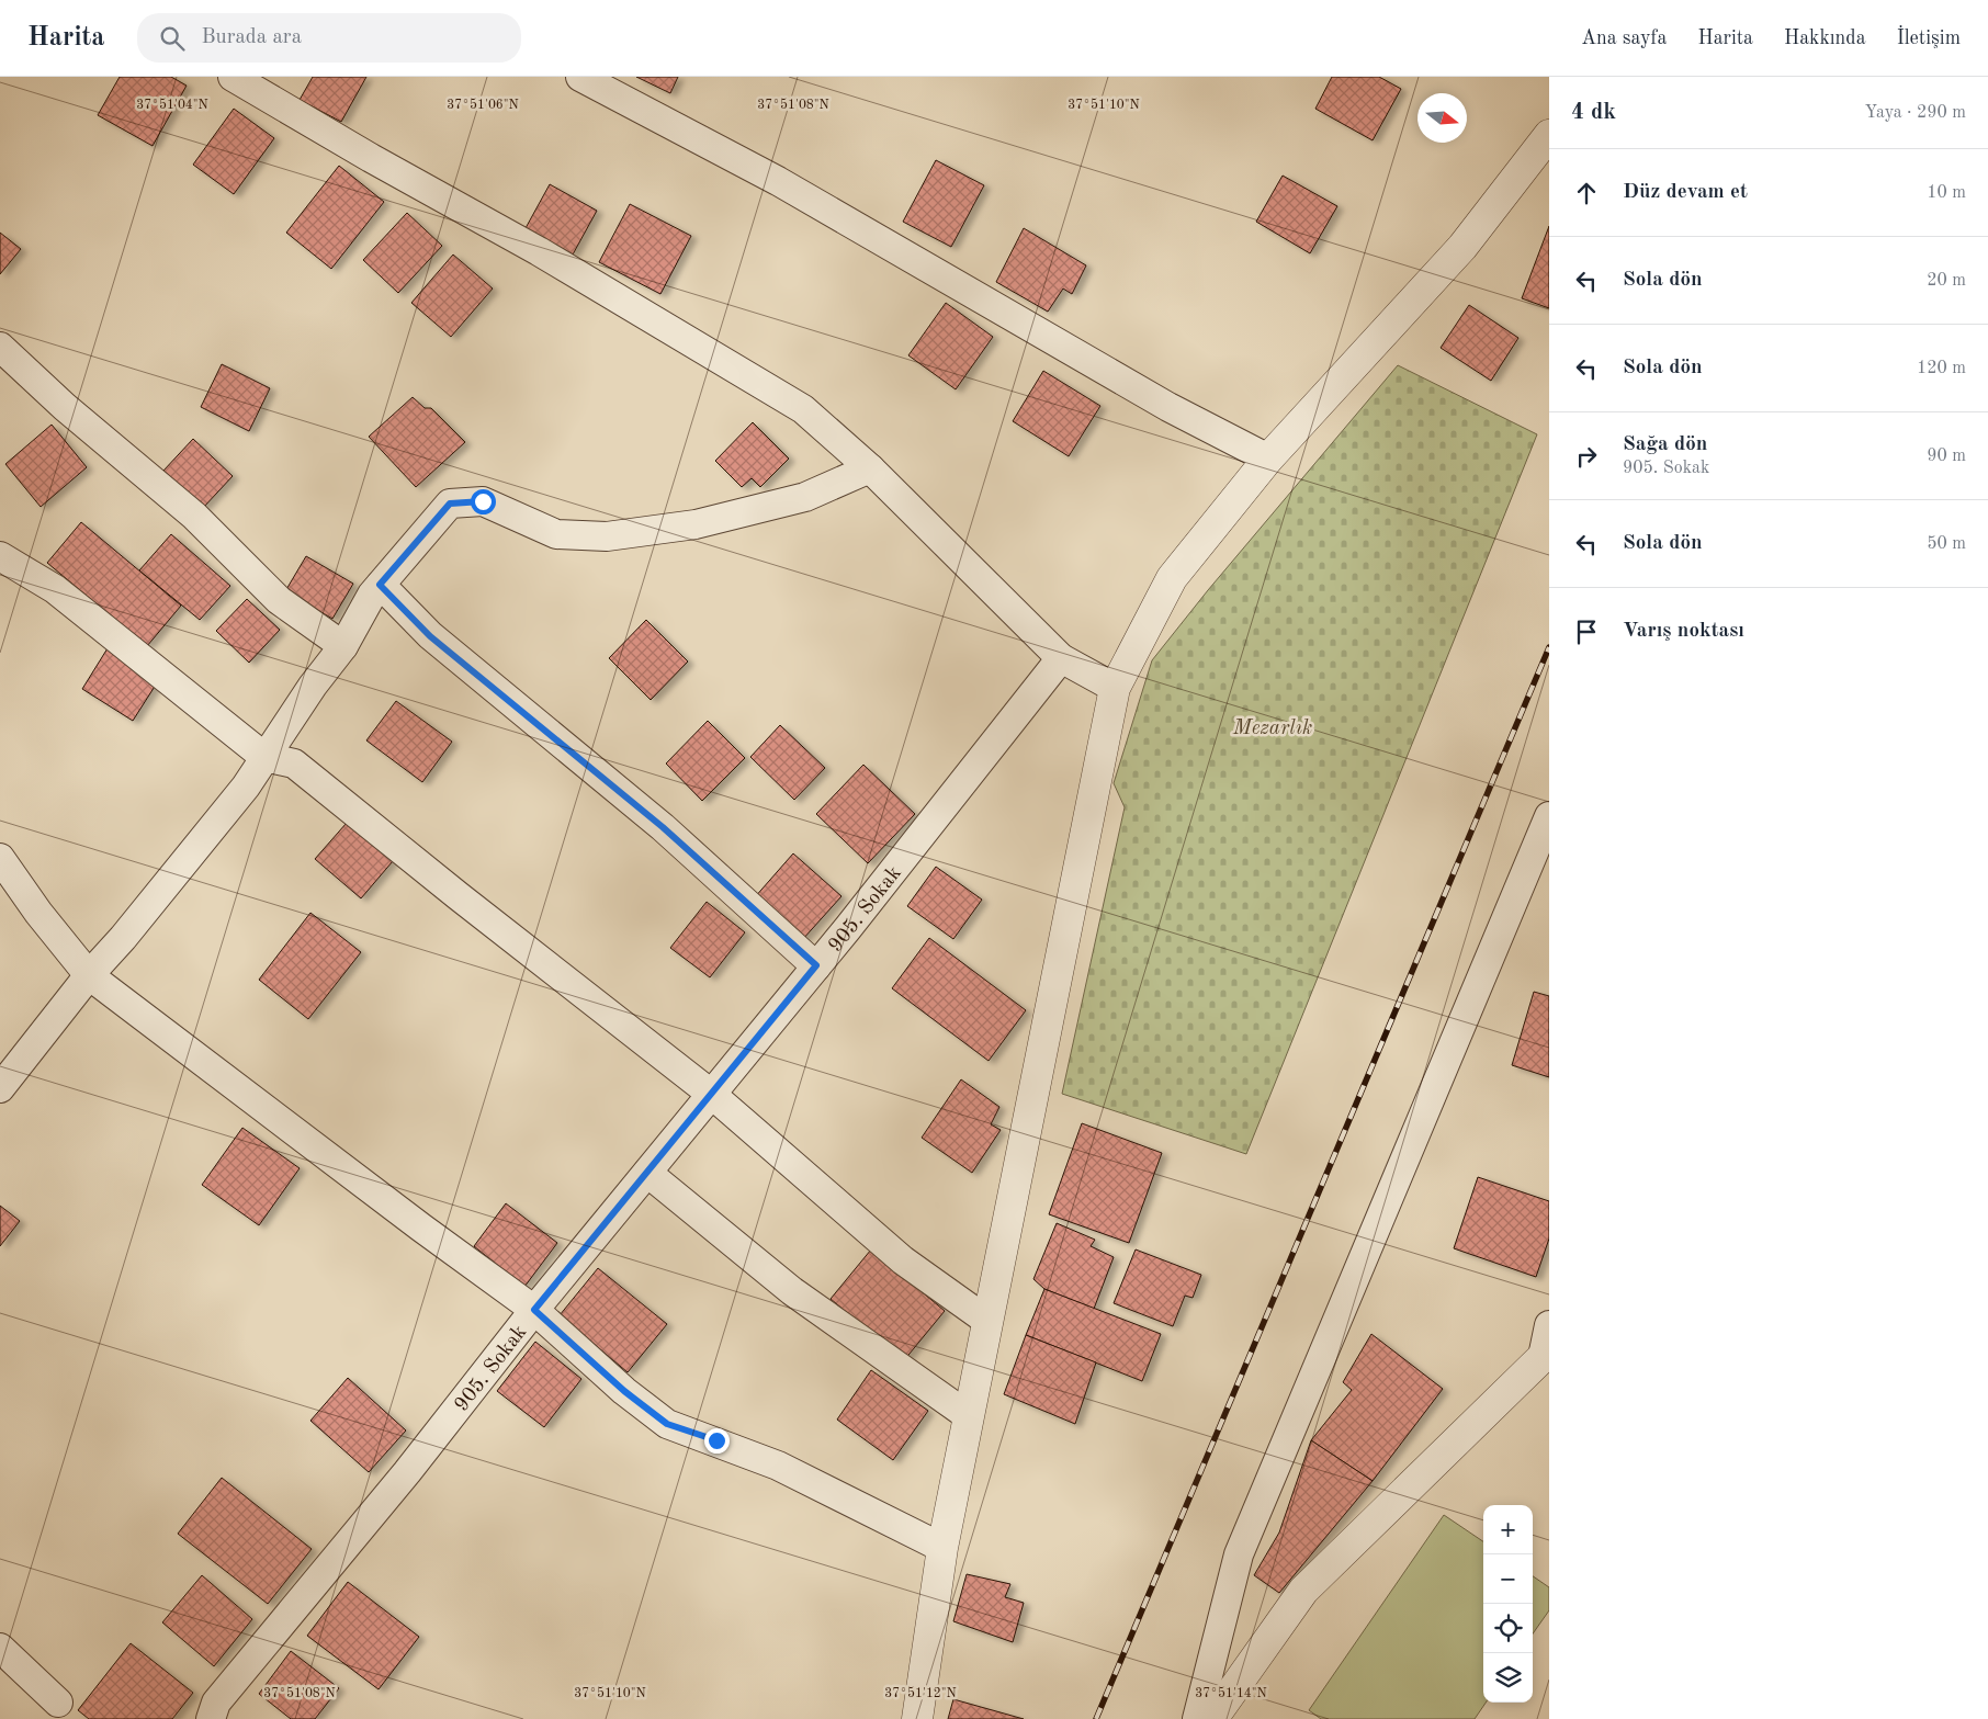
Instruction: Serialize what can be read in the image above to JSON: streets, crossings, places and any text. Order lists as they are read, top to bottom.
{
  "streets": {
    "street": ["905. Sokak"]
  },
  "parks": ["Mezarlık"],
  "north": "right",
  "page": {
    "header": "Harita",
    "search": "Burada ara",
    "nav": [
      "Ana sayfa",
      "Harita",
      "Hakkında",
      "İletişim"
    ],
    "heading": ["4 dk", "Yaya · 290 m"],
    "list": [
      ["Düz devam et", "10 m"],
      ["Sola dön", "20 m"],
      ["Sola dön", "120 m"],
      ["Sağa dön", "905. Sokak", "90 m"],
      ["Sola dön", "50 m"],
      "Varış noktası"
    ],
    "map_buttons": ["+", "−"]
  },
  "coordinates": [
    "37°51'04\"N",
    "37°51'06\"N",
    "37°51'08\"N",
    "37°51'10\"N",
    "37°51'12\"N",
    "37°51'14\"N"
  ]
}
